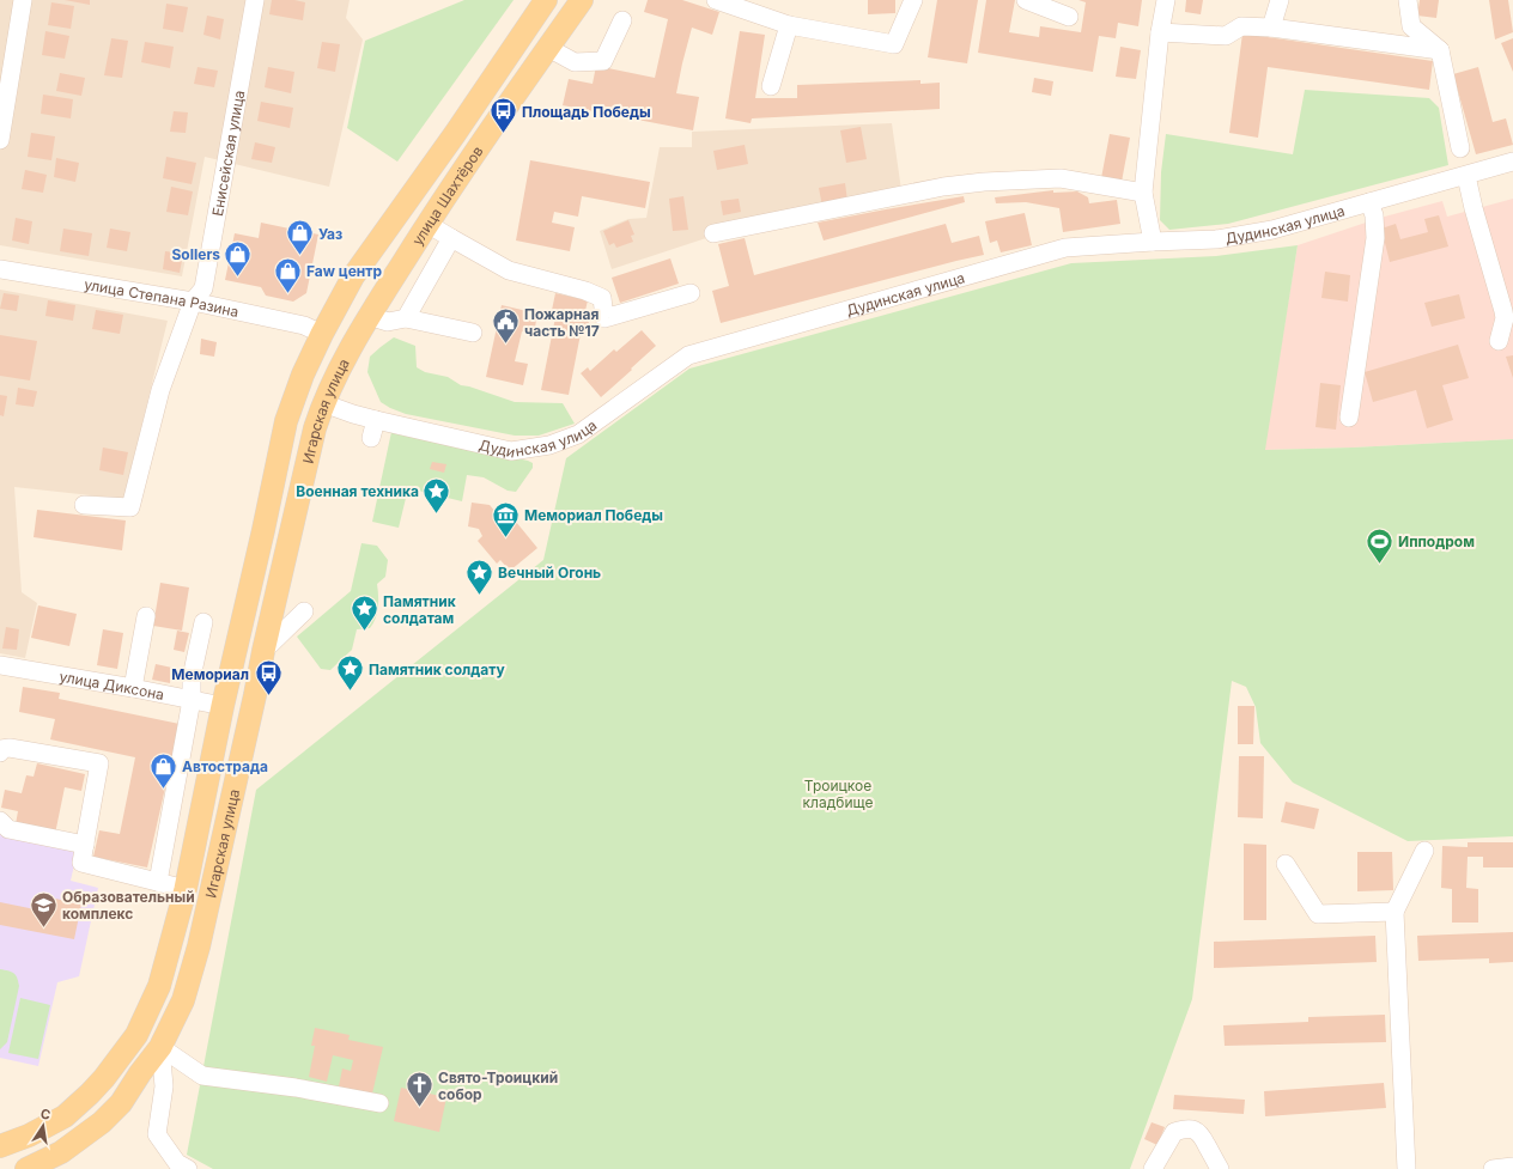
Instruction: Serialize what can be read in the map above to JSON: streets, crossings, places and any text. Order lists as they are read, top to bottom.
{
  "streets": {
    "main road": ["улица Шахтёров", "Игарская улица"],
    "street": [
      "Енисейская улица",
      "Дудинская улица",
      "улица Степана Разина",
      "улица Диксона"
    ]
  },
  "crossings": [
    ["Енисейская улица", "улица Степана Разина"],
    ["улица Шахтёров", "улица Степана Разина"],
    ["улица Шахтёров", "Игарская улица"],
    ["Дудинская улица", "Игарская улица"],
    ["улица Степана Разина", "Игарская улица"],
    ["Игарская улица", "улица Диксона"]
  ],
  "parks": ["Троицкое кладбище"],
  "places": {
    "bus stop": ["Площадь Победы", "Мемориал"],
    "shop": [
      "Уаз",
      "Sollers",
      "Faw центр",
      "Автострада"
    ],
    "public building": ["Пожарная часть №17"],
    "place": [
      "Военная техника",
      "Вечный Огонь",
      "Памятник солдатам",
      "Памятник солдату"
    ],
    "museum": ["Мемориал Победы"],
    "sports": ["Ипподром"],
    "school or university": ["Образовательный комплекс"],
    "church": ["Свято-Троицкий собор"]
  },
  "north": "top"
}
